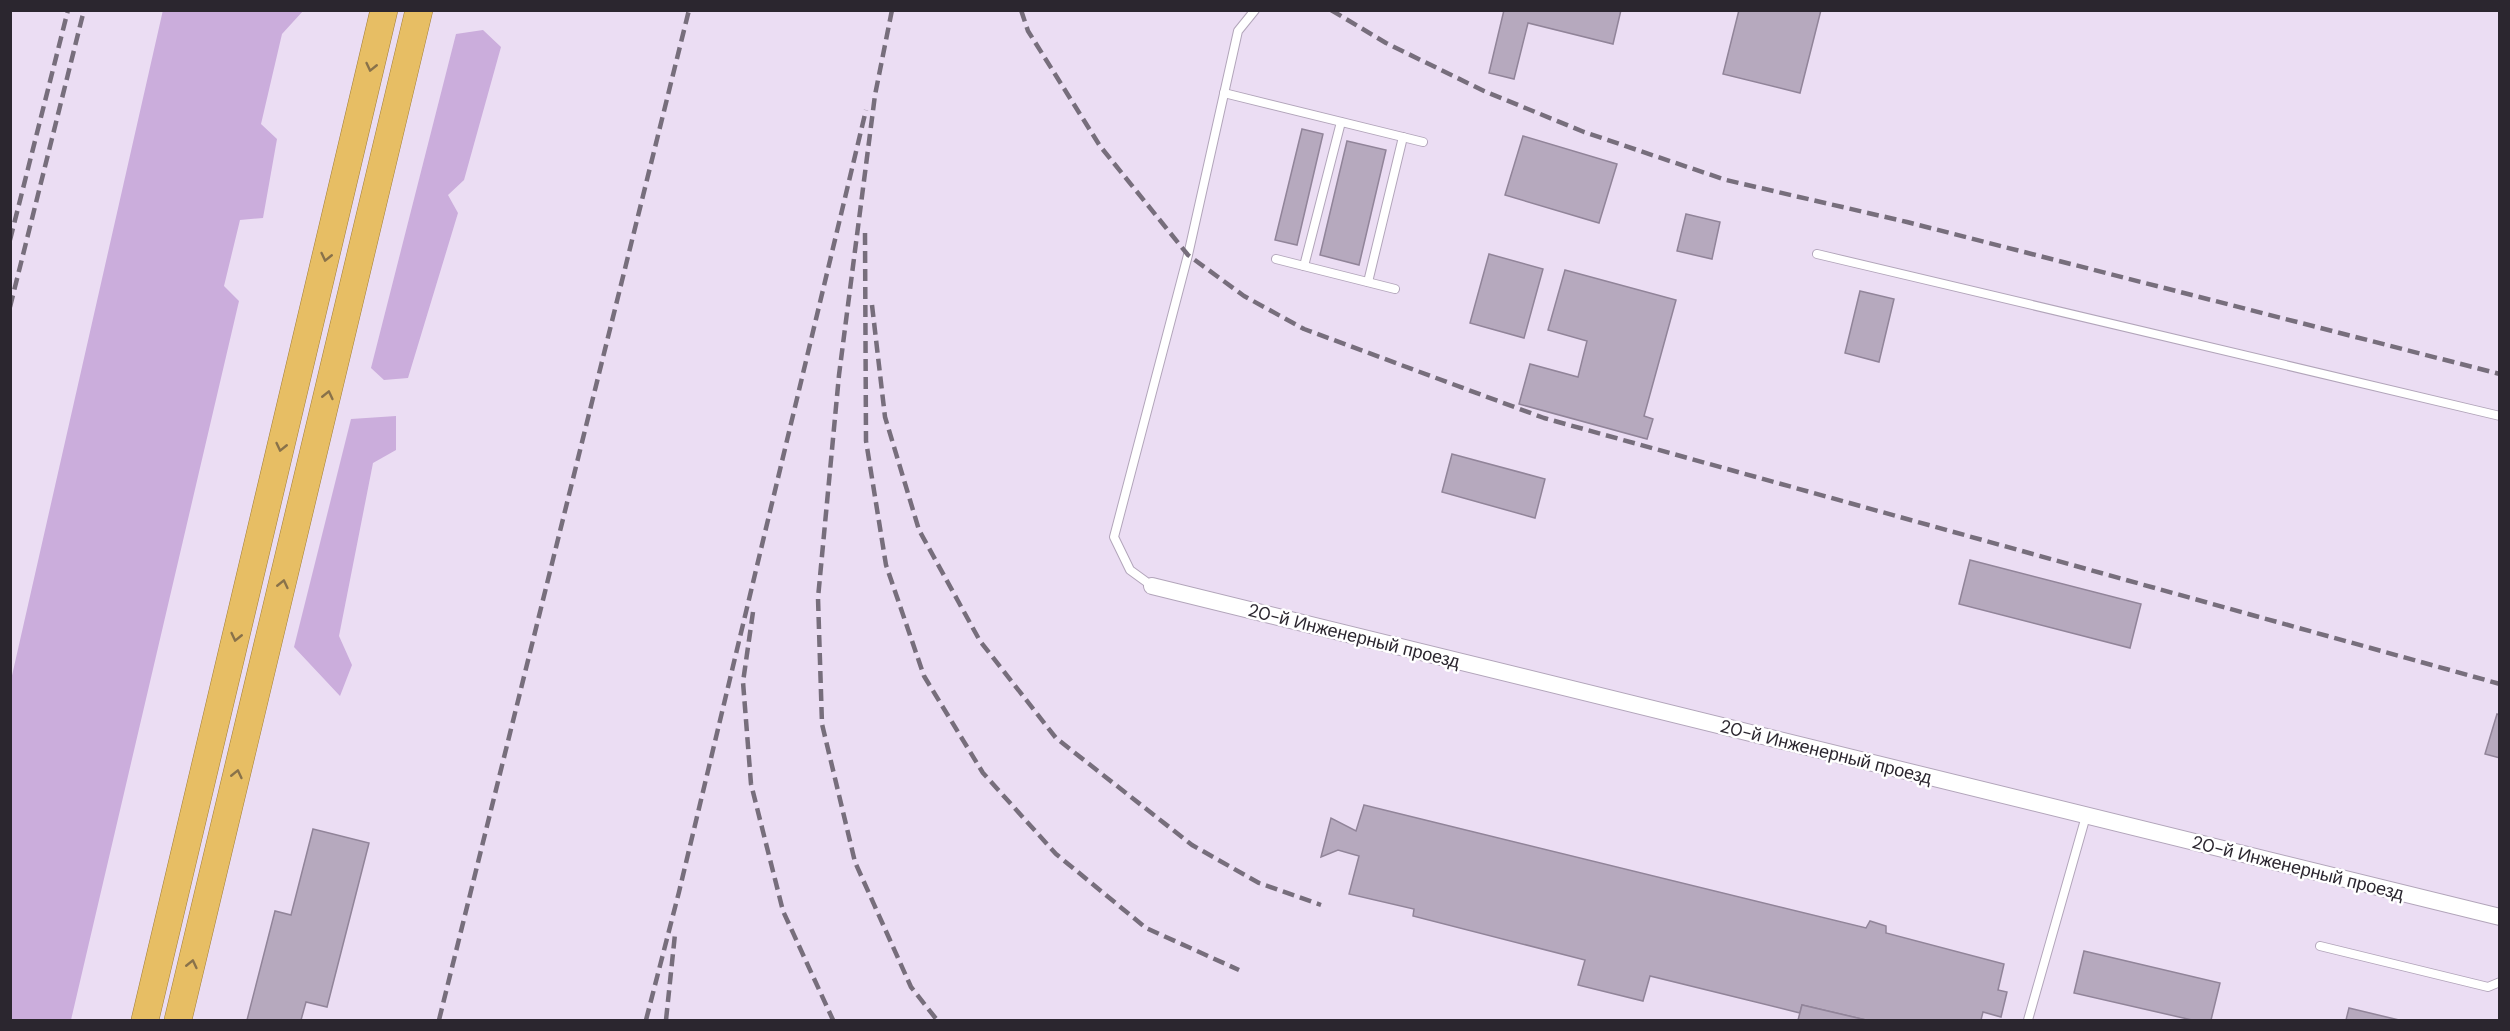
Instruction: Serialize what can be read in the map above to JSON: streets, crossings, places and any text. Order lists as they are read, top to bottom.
{
  "streets": {
    "street": ["20-й Инженерный проезд"]
  }
}
